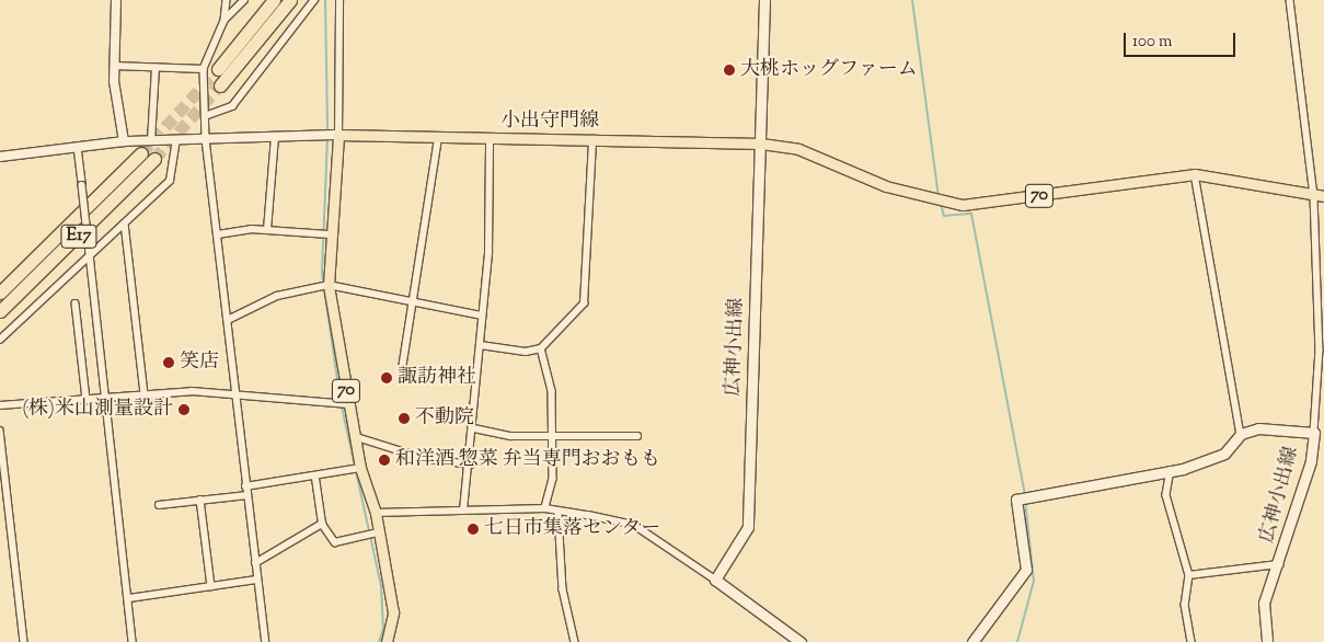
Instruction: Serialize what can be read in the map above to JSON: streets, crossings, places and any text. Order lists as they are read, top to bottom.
{
  "streets": {
    "highway": ["E17"],
    "main road": ["小出守門線", "70", "広神小出線"]
  },
  "crossings": [
    ["小出守門線", "70"],
    ["小出守門線", "広神小出線"],
    ["70", "広神小出線"]
  ],
  "places": [
    "大桃ホッグファーム",
    "笑店",
    "諏訪神社",
    "(株)米山測量設計",
    "不動院",
    "和洋酒 惣菜 弁当専門おおもも",
    "七日市集落センター"
  ],
  "scale_bar": "100 m"
}
